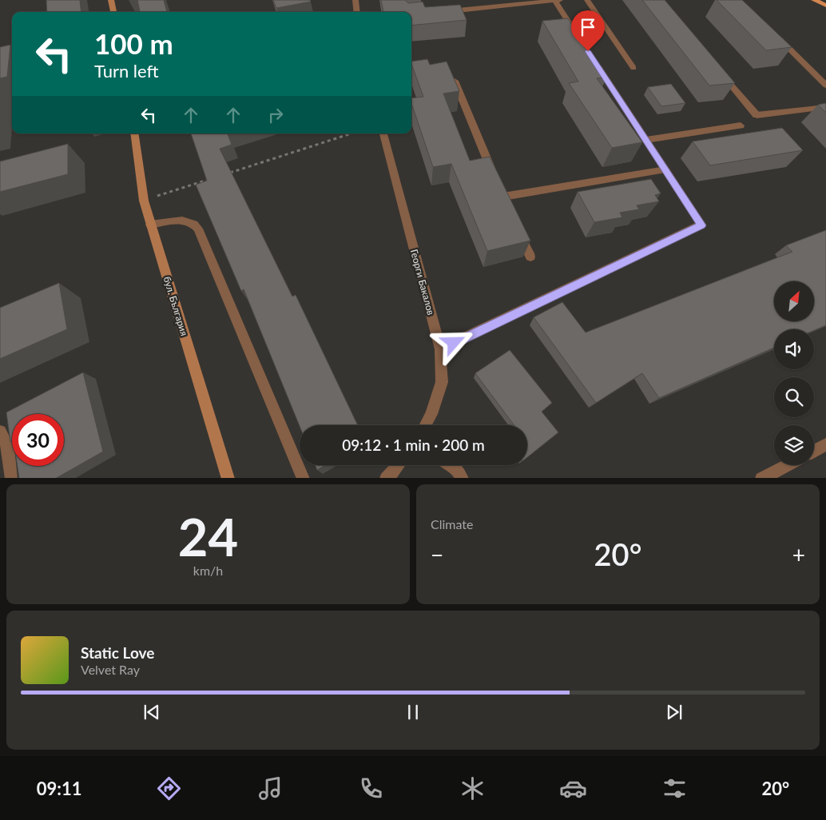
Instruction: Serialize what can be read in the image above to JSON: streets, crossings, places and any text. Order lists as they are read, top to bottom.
{
  "streets": {
    "street": ["Георги Бакалов", "бул. България"]
  },
  "north": "top right",
  "page": {
    "turn": ["100 m", "Turn left"],
    "limit": "30",
    "trip": "09:12 · 1 min · 200 m",
    "tile": [
      ["24", "km/h"],
      "Climate"
    ],
    "heat": ["−", "20°", "+"],
    "song": ["Static Love", "Velvet Ray"],
    "tabs": ["09:11", "20°"]
  }
}
